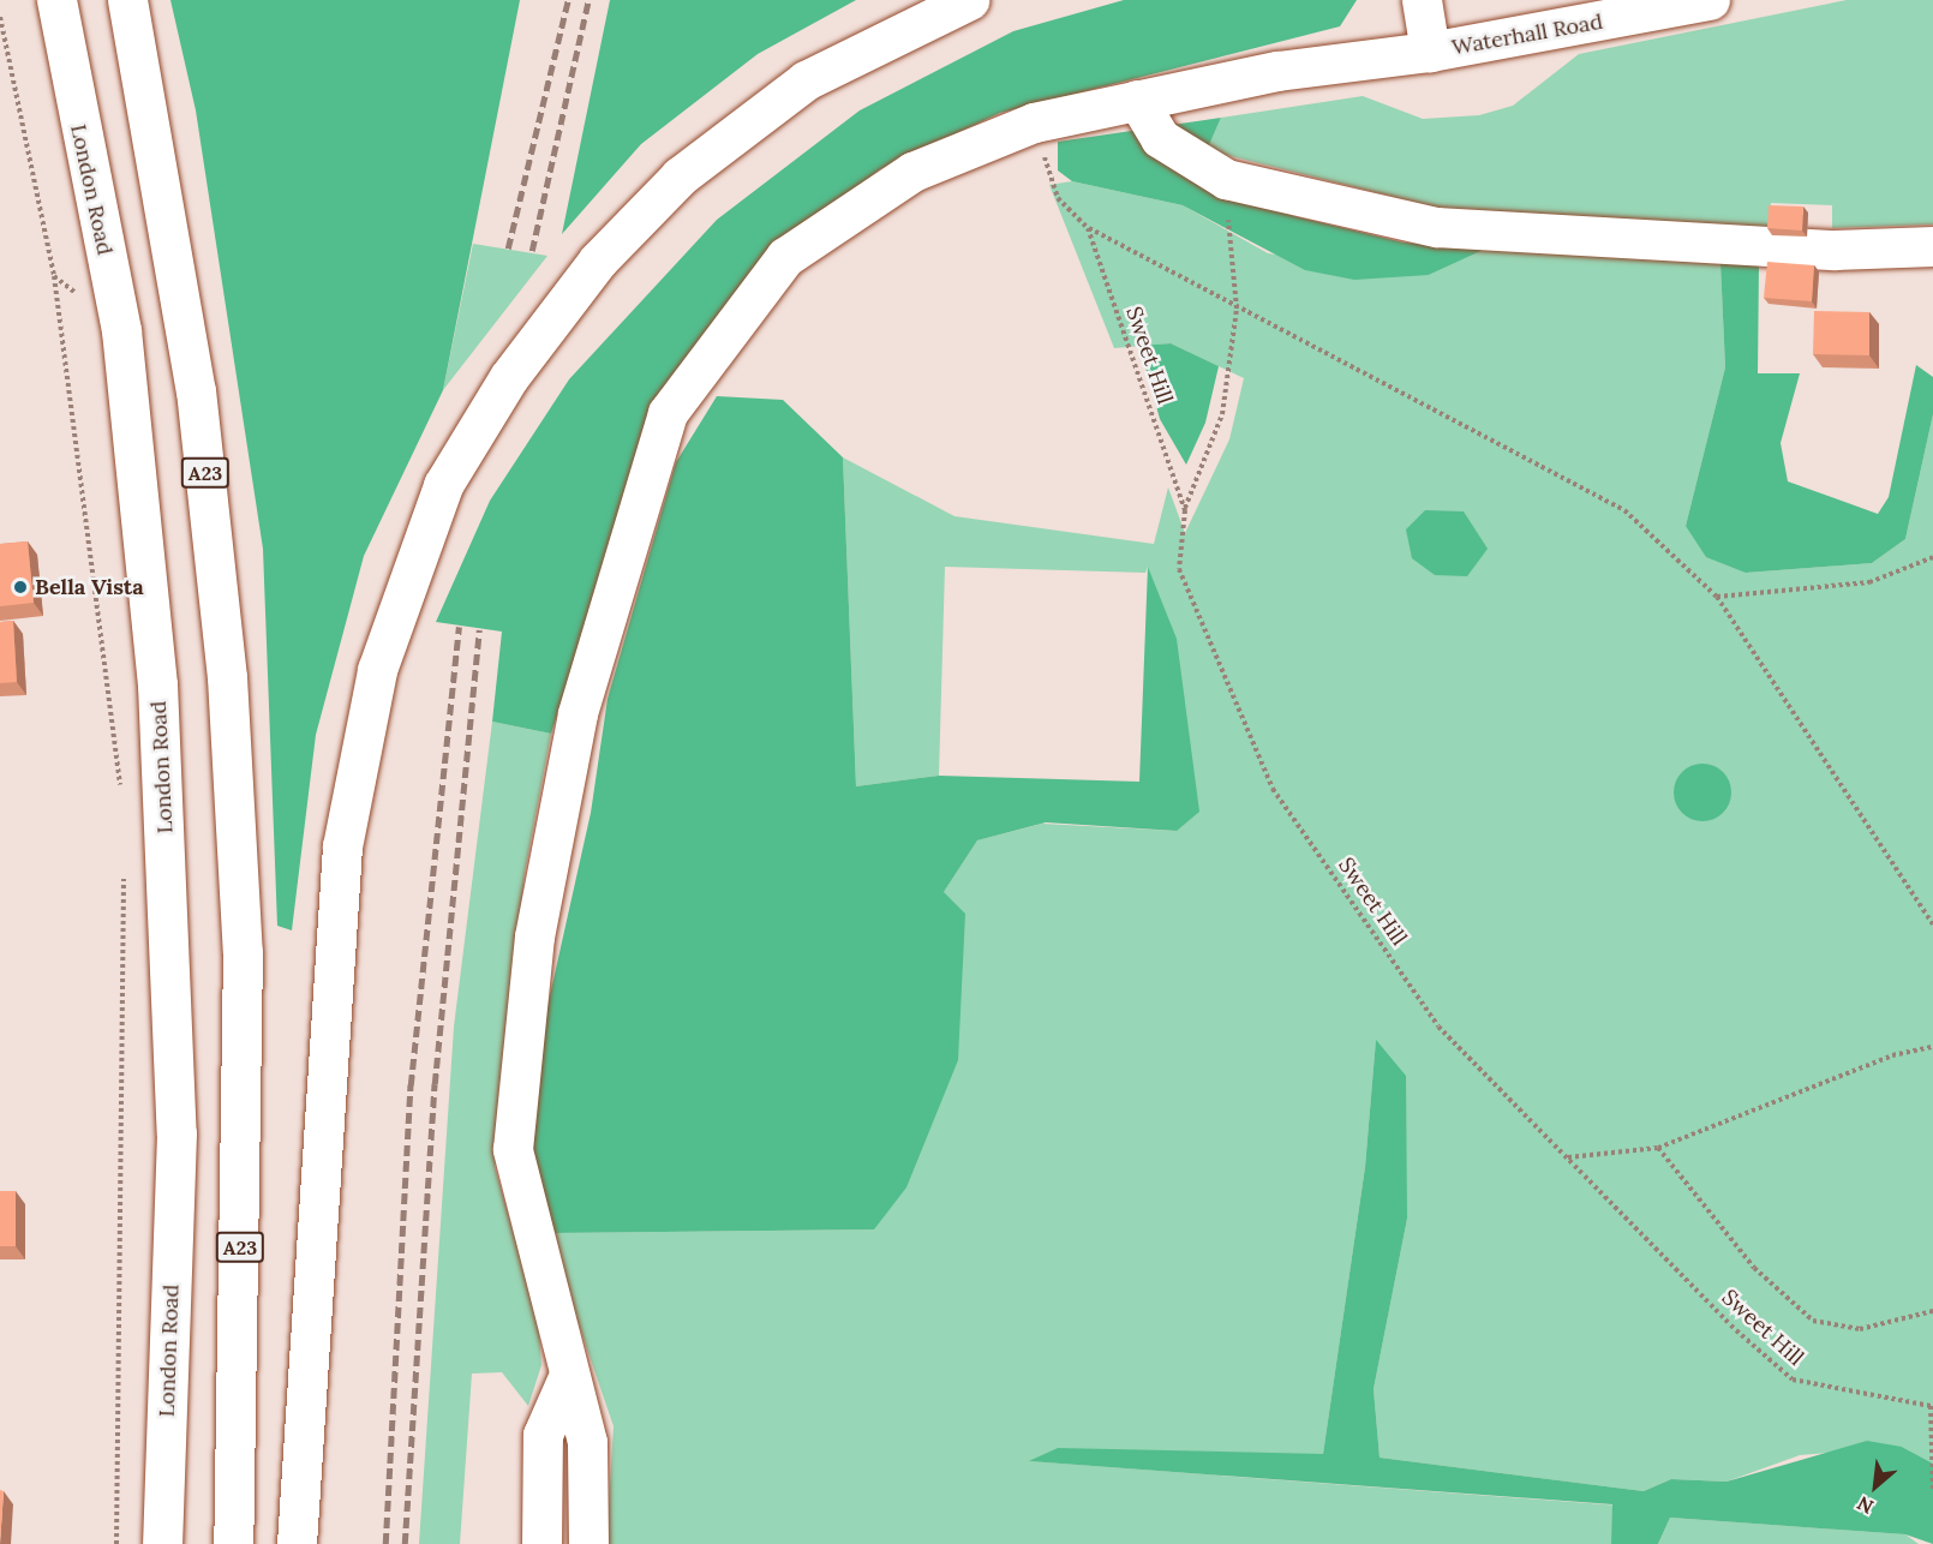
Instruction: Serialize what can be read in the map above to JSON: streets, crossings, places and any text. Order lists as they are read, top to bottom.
{
  "streets": {
    "main road": ["Waterhall Road", "London Road", "A23"],
    "path": ["Sweet Hill"]
  },
  "crossings": [
    ["Waterhall Road", "Sweet Hill"]
  ],
  "places": ["Bella Vista"],
  "north": "bottom left"
}
